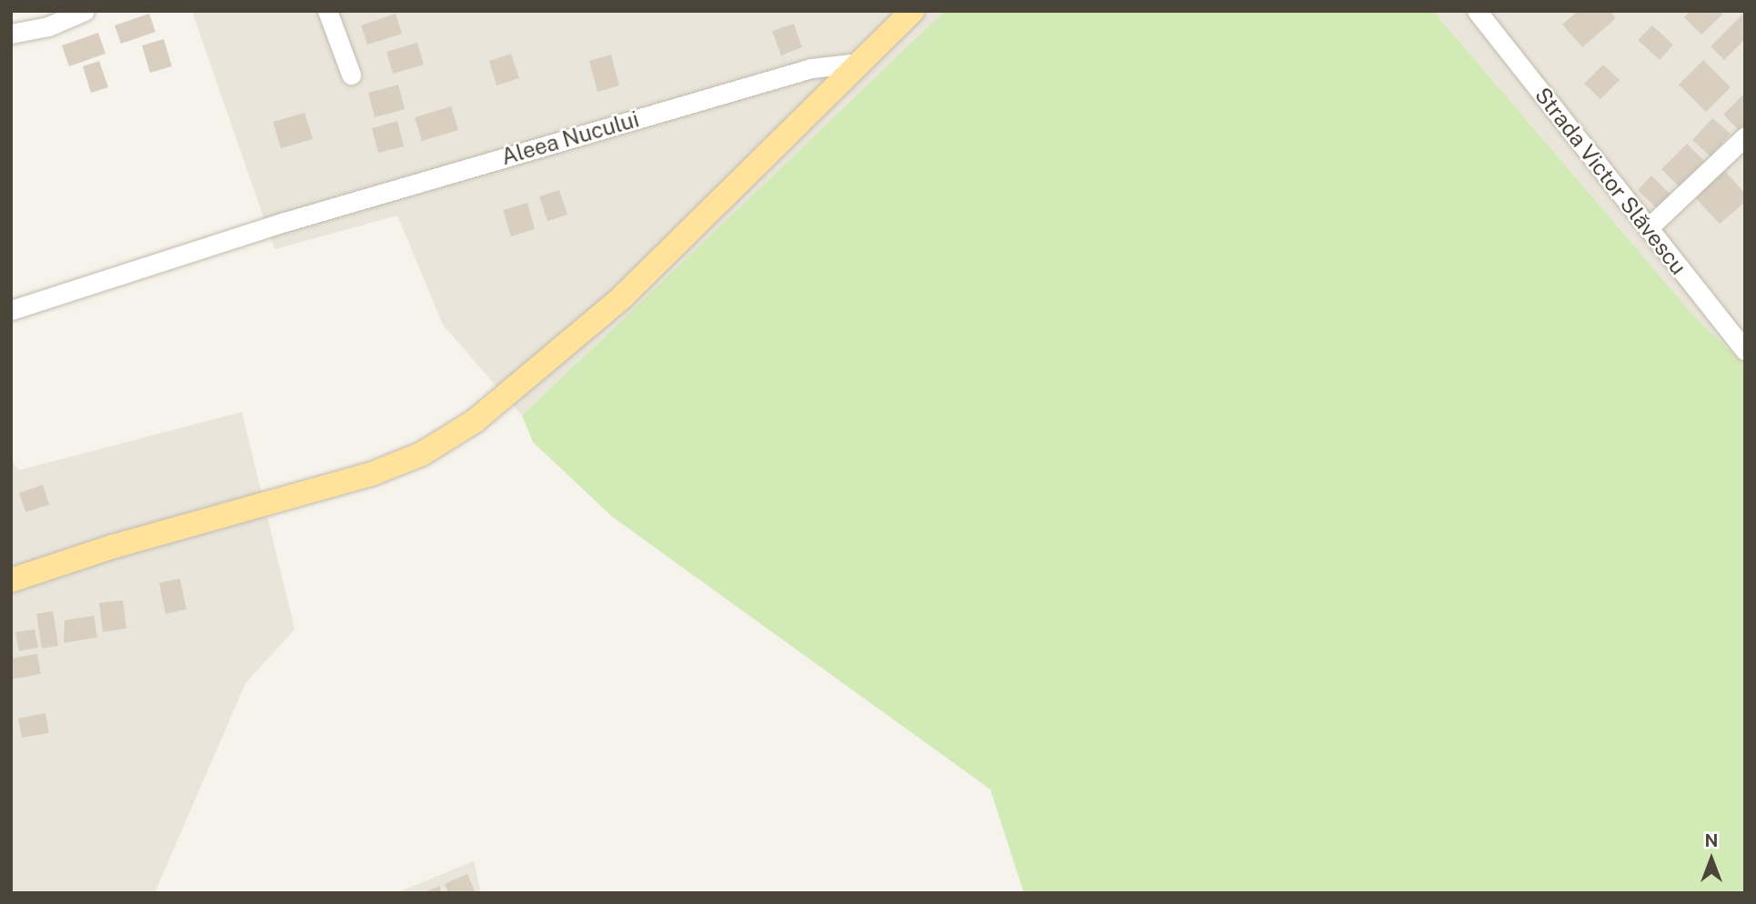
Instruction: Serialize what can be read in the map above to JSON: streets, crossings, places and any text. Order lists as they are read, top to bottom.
{
  "streets": {
    "street": ["Aleea Nucului", "Strada Victor Slăvescu"]
  },
  "north": "top"
}
